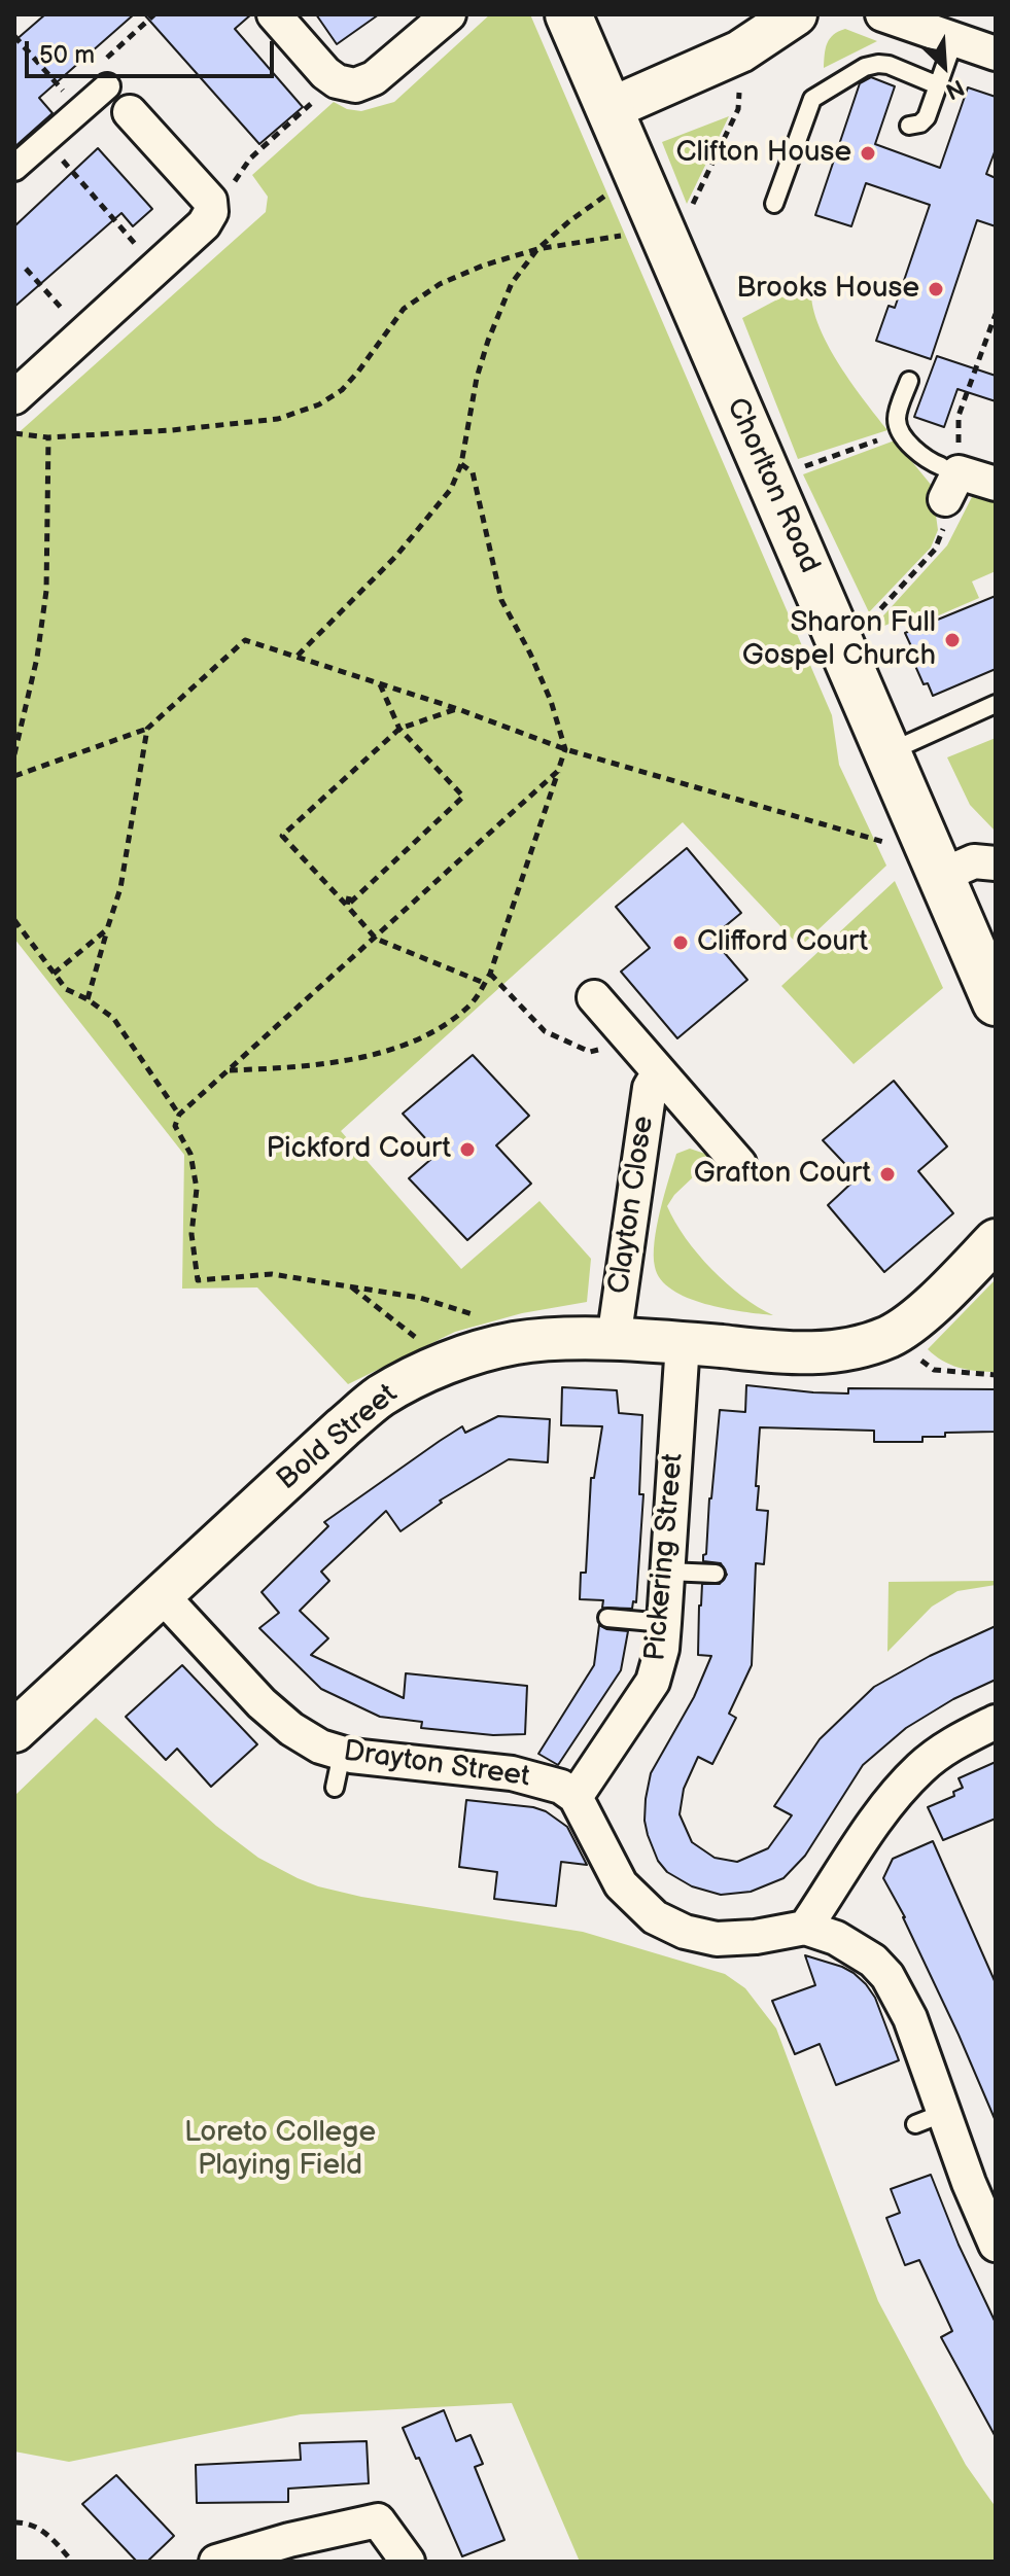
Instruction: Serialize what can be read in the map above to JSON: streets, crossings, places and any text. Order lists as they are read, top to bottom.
{
  "streets": {
    "main road": ["Chorlton Road"],
    "street": [
      "Clayton Close",
      "Bold Street",
      "Pickering Street",
      "Drayton Street"
    ]
  },
  "crossings": [
    ["Clayton Close", "Bold Street"],
    ["Bold Street", "Pickering Street"],
    ["Bold Street", "Drayton Street"],
    ["Pickering Street", "Drayton Street"]
  ],
  "parks": ["Loreto College Playing Field"],
  "places": [
    "Clifton House",
    "Brooks House",
    "Sharon Full Gospel Church",
    "Clifford Court",
    "Pickford Court",
    "Grafton Court"
  ],
  "scale_bar": "50 m",
  "north": "bottom right"
}
